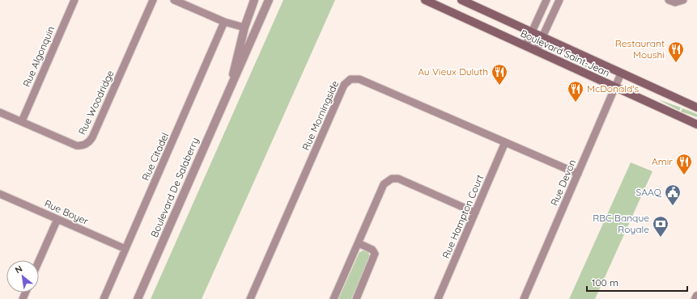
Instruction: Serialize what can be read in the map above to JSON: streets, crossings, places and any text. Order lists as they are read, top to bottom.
{
  "streets": {
    "main road": ["Boulevard Saint-Jean"],
    "street": [
      "Rue Algonquin",
      "Rue Woodridge",
      "Rue Morningside",
      "Rue Citadel",
      "Rue Devon",
      "Boulevard De Salaberry",
      "Rue Boyer",
      "Rue Hampton Court"
    ]
  },
  "crossings": [
    ["Boulevard Saint-Jean", "Rue Devon"],
    ["Rue Algonquin", "Rue Woodridge"],
    ["Rue Morningside", "Rue Devon"],
    ["Rue Morningside", "Rue Hampton Court"],
    ["Rue Citadel", "Rue Boyer"]
  ],
  "places": {
    "restaurant": [
      "Restaurant Moushi",
      "Au Vieux Duluth",
      "McDonald's",
      "Amir"
    ],
    "public building": ["SAAQ"],
    "bank": ["RBC Banque Royale"]
  },
  "scale_bar": "100 m",
  "north": "top left"
}
